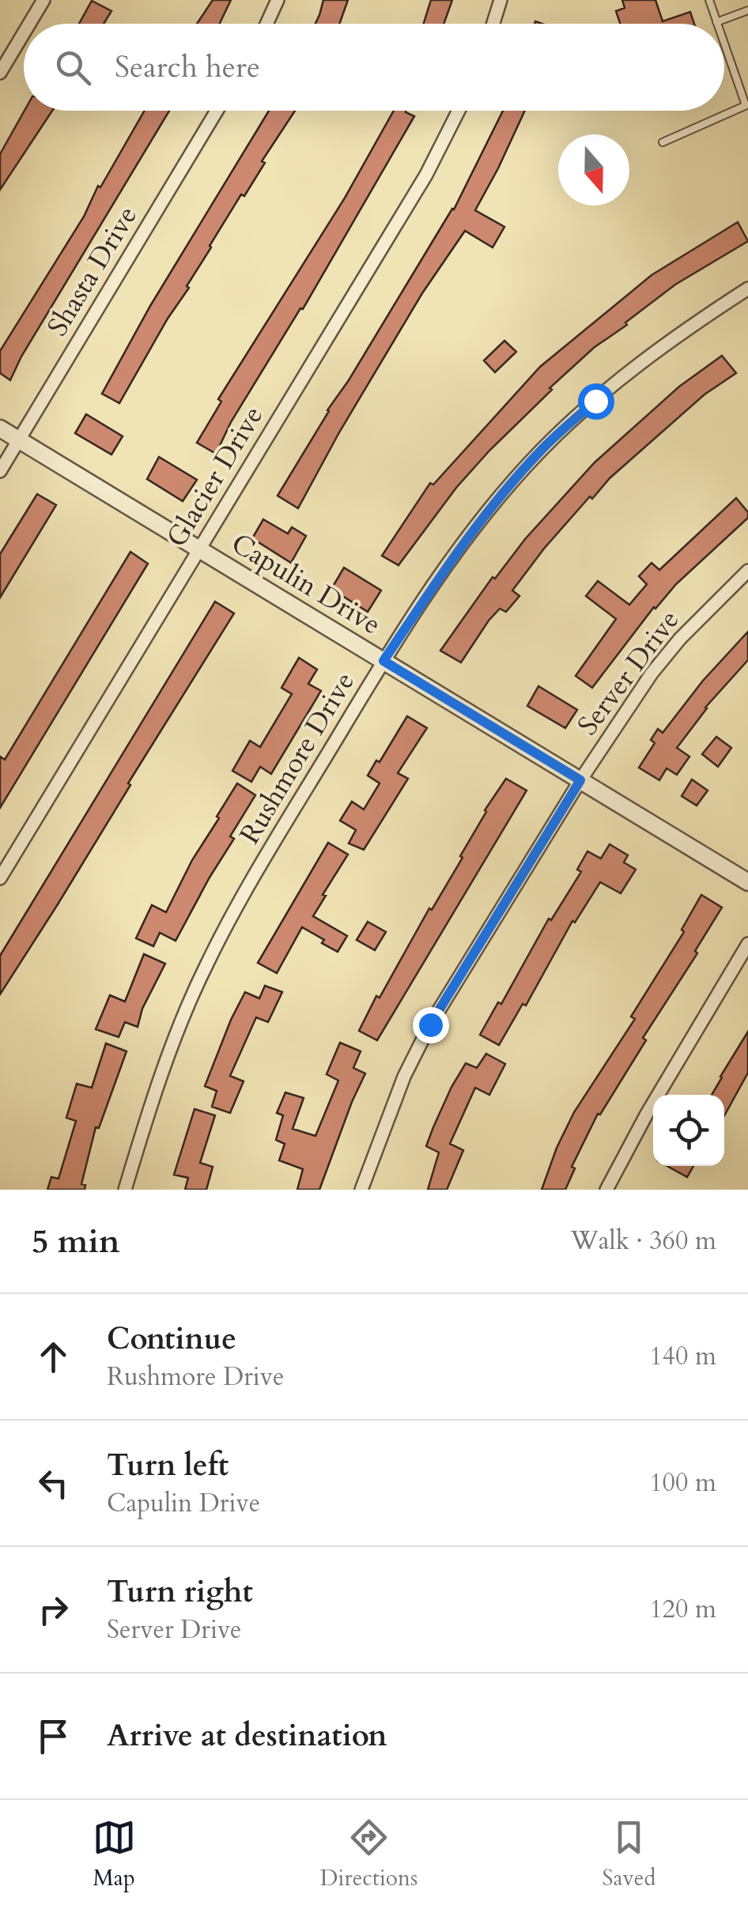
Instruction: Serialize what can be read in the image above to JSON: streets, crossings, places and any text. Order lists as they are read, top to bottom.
{
  "streets": {
    "street": [
      "Shasta Drive",
      "Glacier Drive",
      "Capulin Drive",
      "Server Drive",
      "Rushmore Drive"
    ]
  },
  "crossings": [
    ["Shasta Drive", "Capulin Drive"],
    ["Glacier Drive", "Capulin Drive"],
    ["Capulin Drive", "Server Drive"],
    ["Capulin Drive", "Rushmore Drive"]
  ],
  "north": "bottom",
  "page": {
    "search": "Search here",
    "heading": ["5 min", "Walk · 360 m"],
    "list": [
      ["Continue", "Rushmore Drive", "140 m"],
      ["Turn left", "Capulin Drive", "100 m"],
      ["Turn right", "Server Drive", "120 m"],
      "Arrive at destination"
    ],
    "nav": ["Map", "Directions", "Saved"]
  }
}
